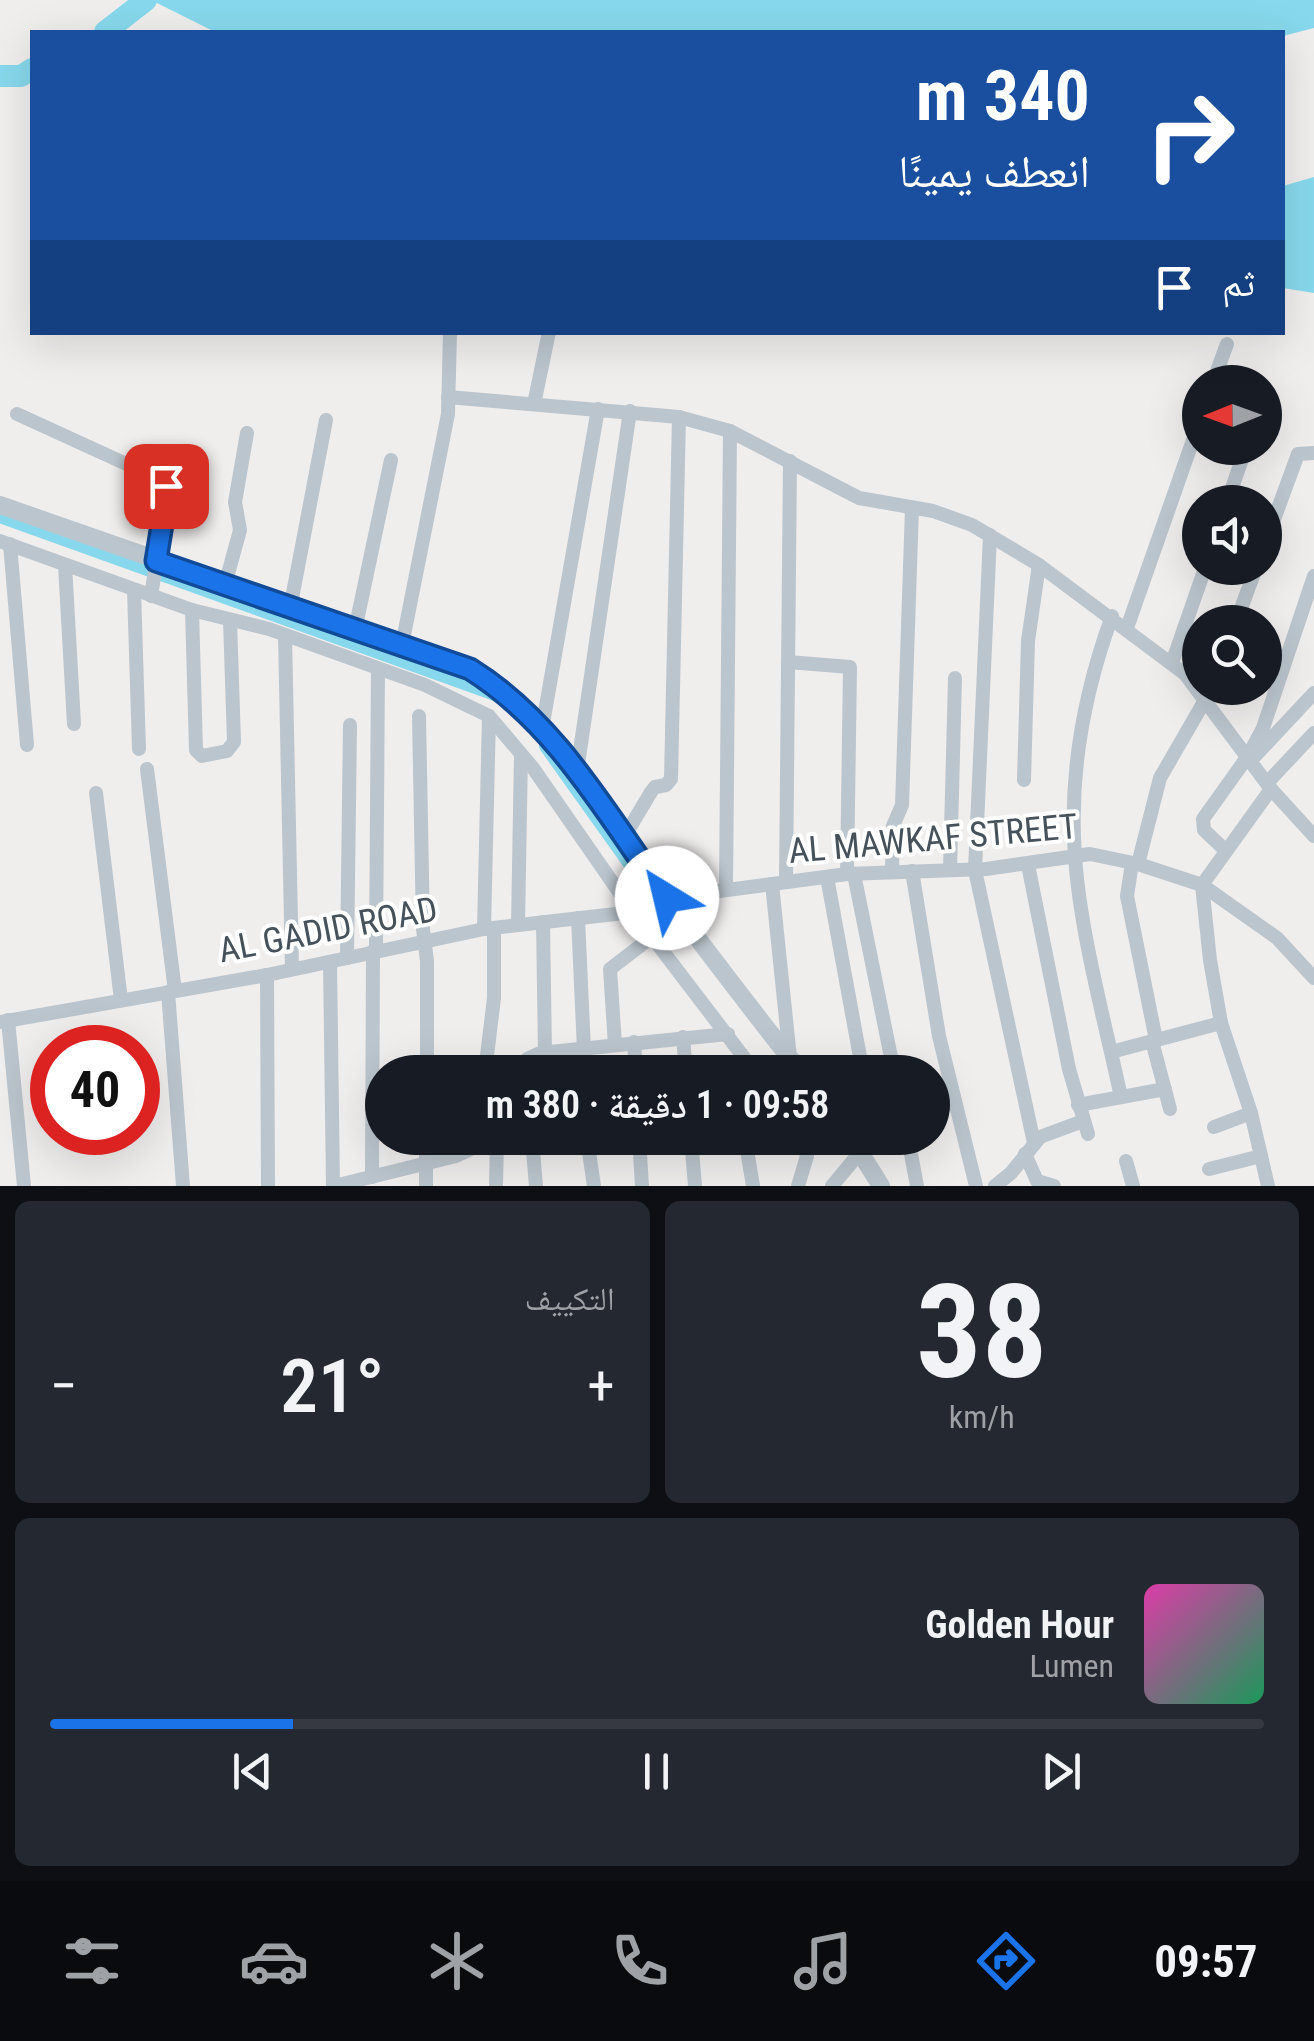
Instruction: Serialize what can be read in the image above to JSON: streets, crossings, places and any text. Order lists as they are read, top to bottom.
{
  "streets": {
    "street": ["AL MAWKAF STREET", "AL GADID ROAD"]
  },
  "crossings": [
    ["AL MAWKAF STREET", "AL GADID ROAD"]
  ],
  "north": "left",
  "page": {
    "turn": ["340 m", "انعطف يمينًا"],
    "then": "ثم",
    "limit": "40",
    "trip": "09:58 · 1 دقيقة · 380 m",
    "tile": [
      ["38", "km/h"],
      "التكييف"
    ],
    "heat": ["−", "21°", "+"],
    "song": ["Golden Hour", "Lumen"],
    "tabs": "09:57"
  }
}
